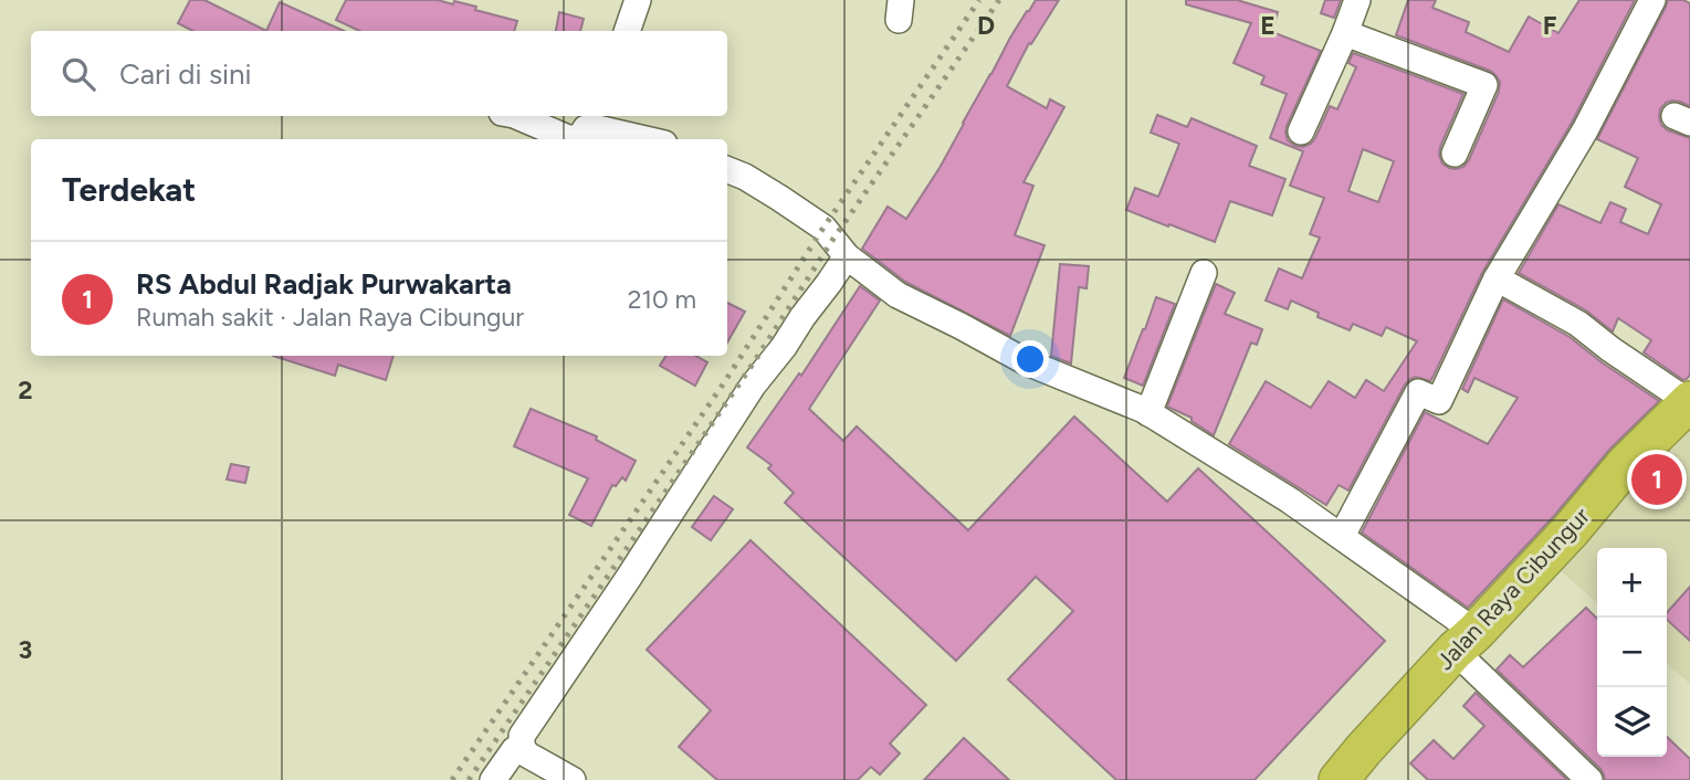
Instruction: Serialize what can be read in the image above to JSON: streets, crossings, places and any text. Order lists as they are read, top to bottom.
{
  "streets": {
    "highway": ["Jalan Raya Cibungur"]
  },
  "page": {
    "search": "Cari di sini",
    "heading": "Terdekat",
    "list": [
      {
        "mark": "1",
        "name": "RS Abdul Radjak Purwakarta",
        "note": "Rumah sakit · Jalan Raya Cibungur",
        "value": "210 m"
      }
    ],
    "pins": "1",
    "map_buttons": ["+", "−"]
  },
  "grid": {
    "columns": ["D", "E", "F"],
    "rows": ["2", "3"]
  }
}
